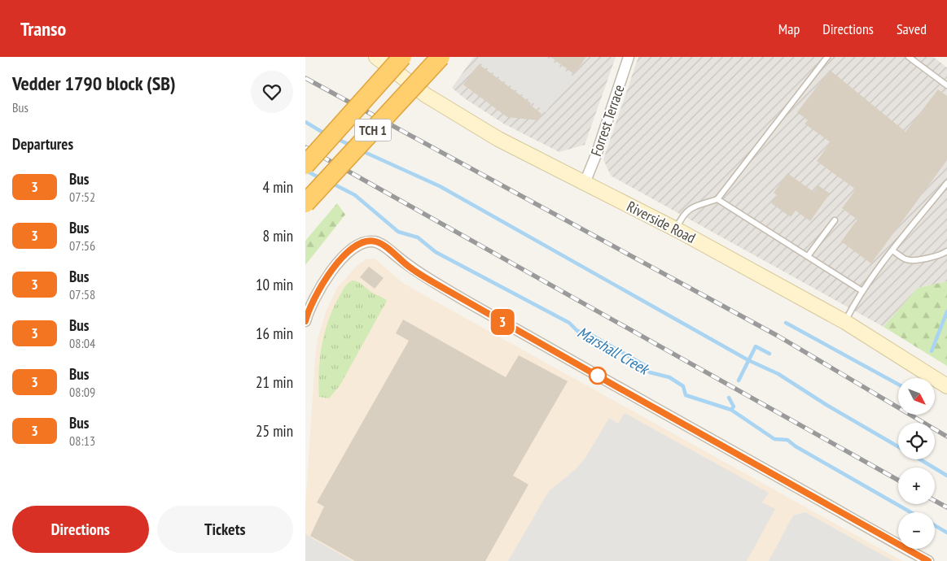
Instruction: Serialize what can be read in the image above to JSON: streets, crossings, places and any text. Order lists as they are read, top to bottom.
{
  "streets": {
    "highway": ["TCH 1"],
    "street": ["Forrest Terrace", "Riverside Road"]
  },
  "crossings": [
    ["Forrest Terrace", "Riverside Road"]
  ],
  "water": ["Marshall Creek"],
  "lines": ["bus line 3"],
  "north": "bottom right",
  "page": {
    "header": "Transo",
    "nav": ["Map", "Directions", "Saved"],
    "heading": [
      ["Vedder 1790 block (SB)", "Bus"],
      "Departures"
    ],
    "on_map": "3",
    "list": [
      {
        "mark": "3",
        "name": "Bus",
        "note": "07:52",
        "value": "4 min"
      },
      {
        "mark": "3",
        "name": "Bus",
        "note": "07:56",
        "value": "8 min"
      },
      {
        "mark": "3",
        "name": "Bus",
        "note": "07:58",
        "value": "10 min"
      },
      {
        "mark": "3",
        "name": "Bus",
        "note": "08:04",
        "value": "16 min"
      },
      {
        "mark": "3",
        "name": "Bus",
        "note": "08:09",
        "value": "21 min"
      },
      {
        "mark": "3",
        "name": "Bus",
        "note": "08:13",
        "value": "25 min"
      }
    ],
    "map_buttons": ["+", "−"],
    "buttons": ["Directions", "Tickets"]
  }
}
